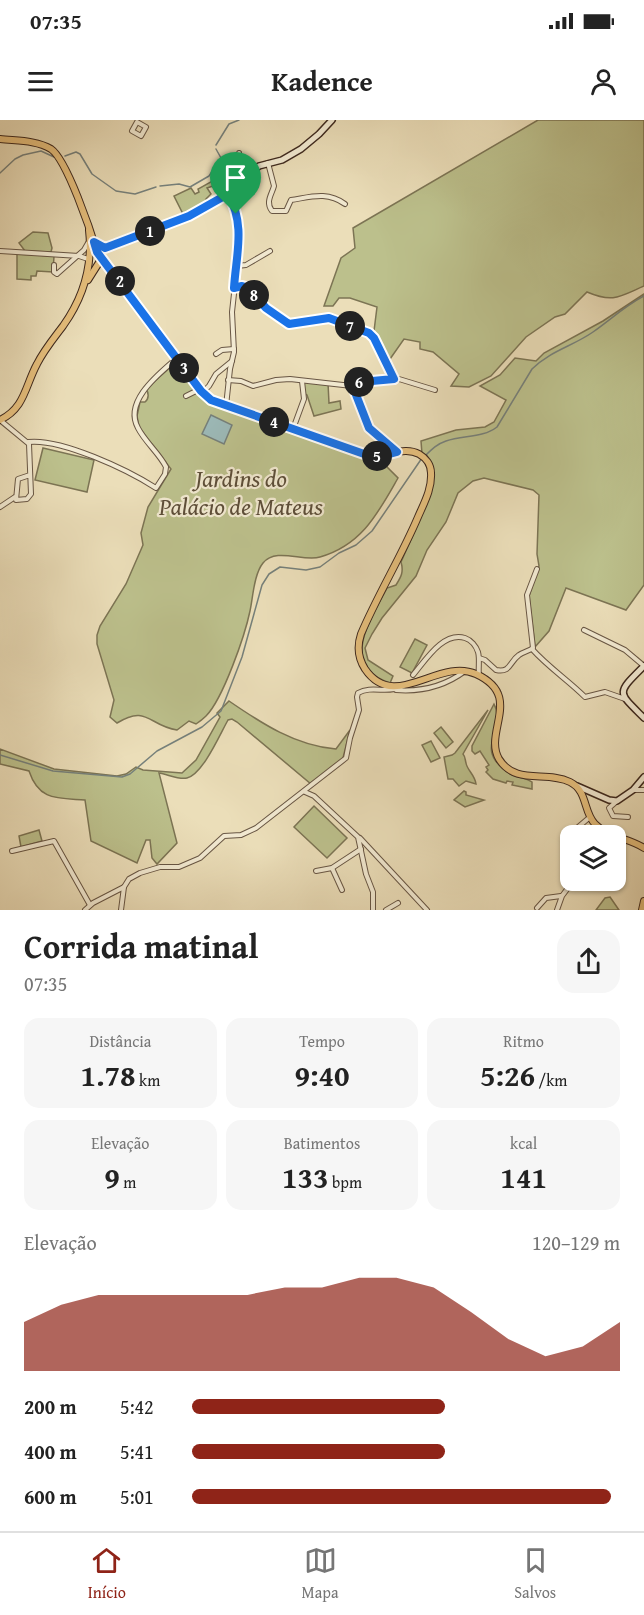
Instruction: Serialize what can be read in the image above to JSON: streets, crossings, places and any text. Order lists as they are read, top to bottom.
{
  "parks": ["Jardins do Palácio de Mateus"],
  "page": {
    "status": "07:35",
    "header": "Kadence",
    "pins": [
      "1",
      "2",
      "8",
      "7",
      "3",
      "6",
      "4",
      "5"
    ],
    "heading": ["Corrida matinal", "07:35"],
    "stats": [
      ["Distância", "1.78 km"],
      ["Tempo", "9:40"],
      ["Ritmo", "5:26 /km"],
      ["Elevação", "9 m"],
      ["Batimentos", "133 bpm"],
      ["kcal", "141"]
    ],
    "chart": ["Elevação", "120–129 m"],
    "list": [
      {
        "name": "200 m",
        "note": "5:42"
      },
      {
        "name": "400 m",
        "note": "5:41"
      },
      {
        "name": "600 m",
        "note": "5:01"
      }
    ],
    "tabs": ["Início", "Mapa", "Salvos"]
  }
}
